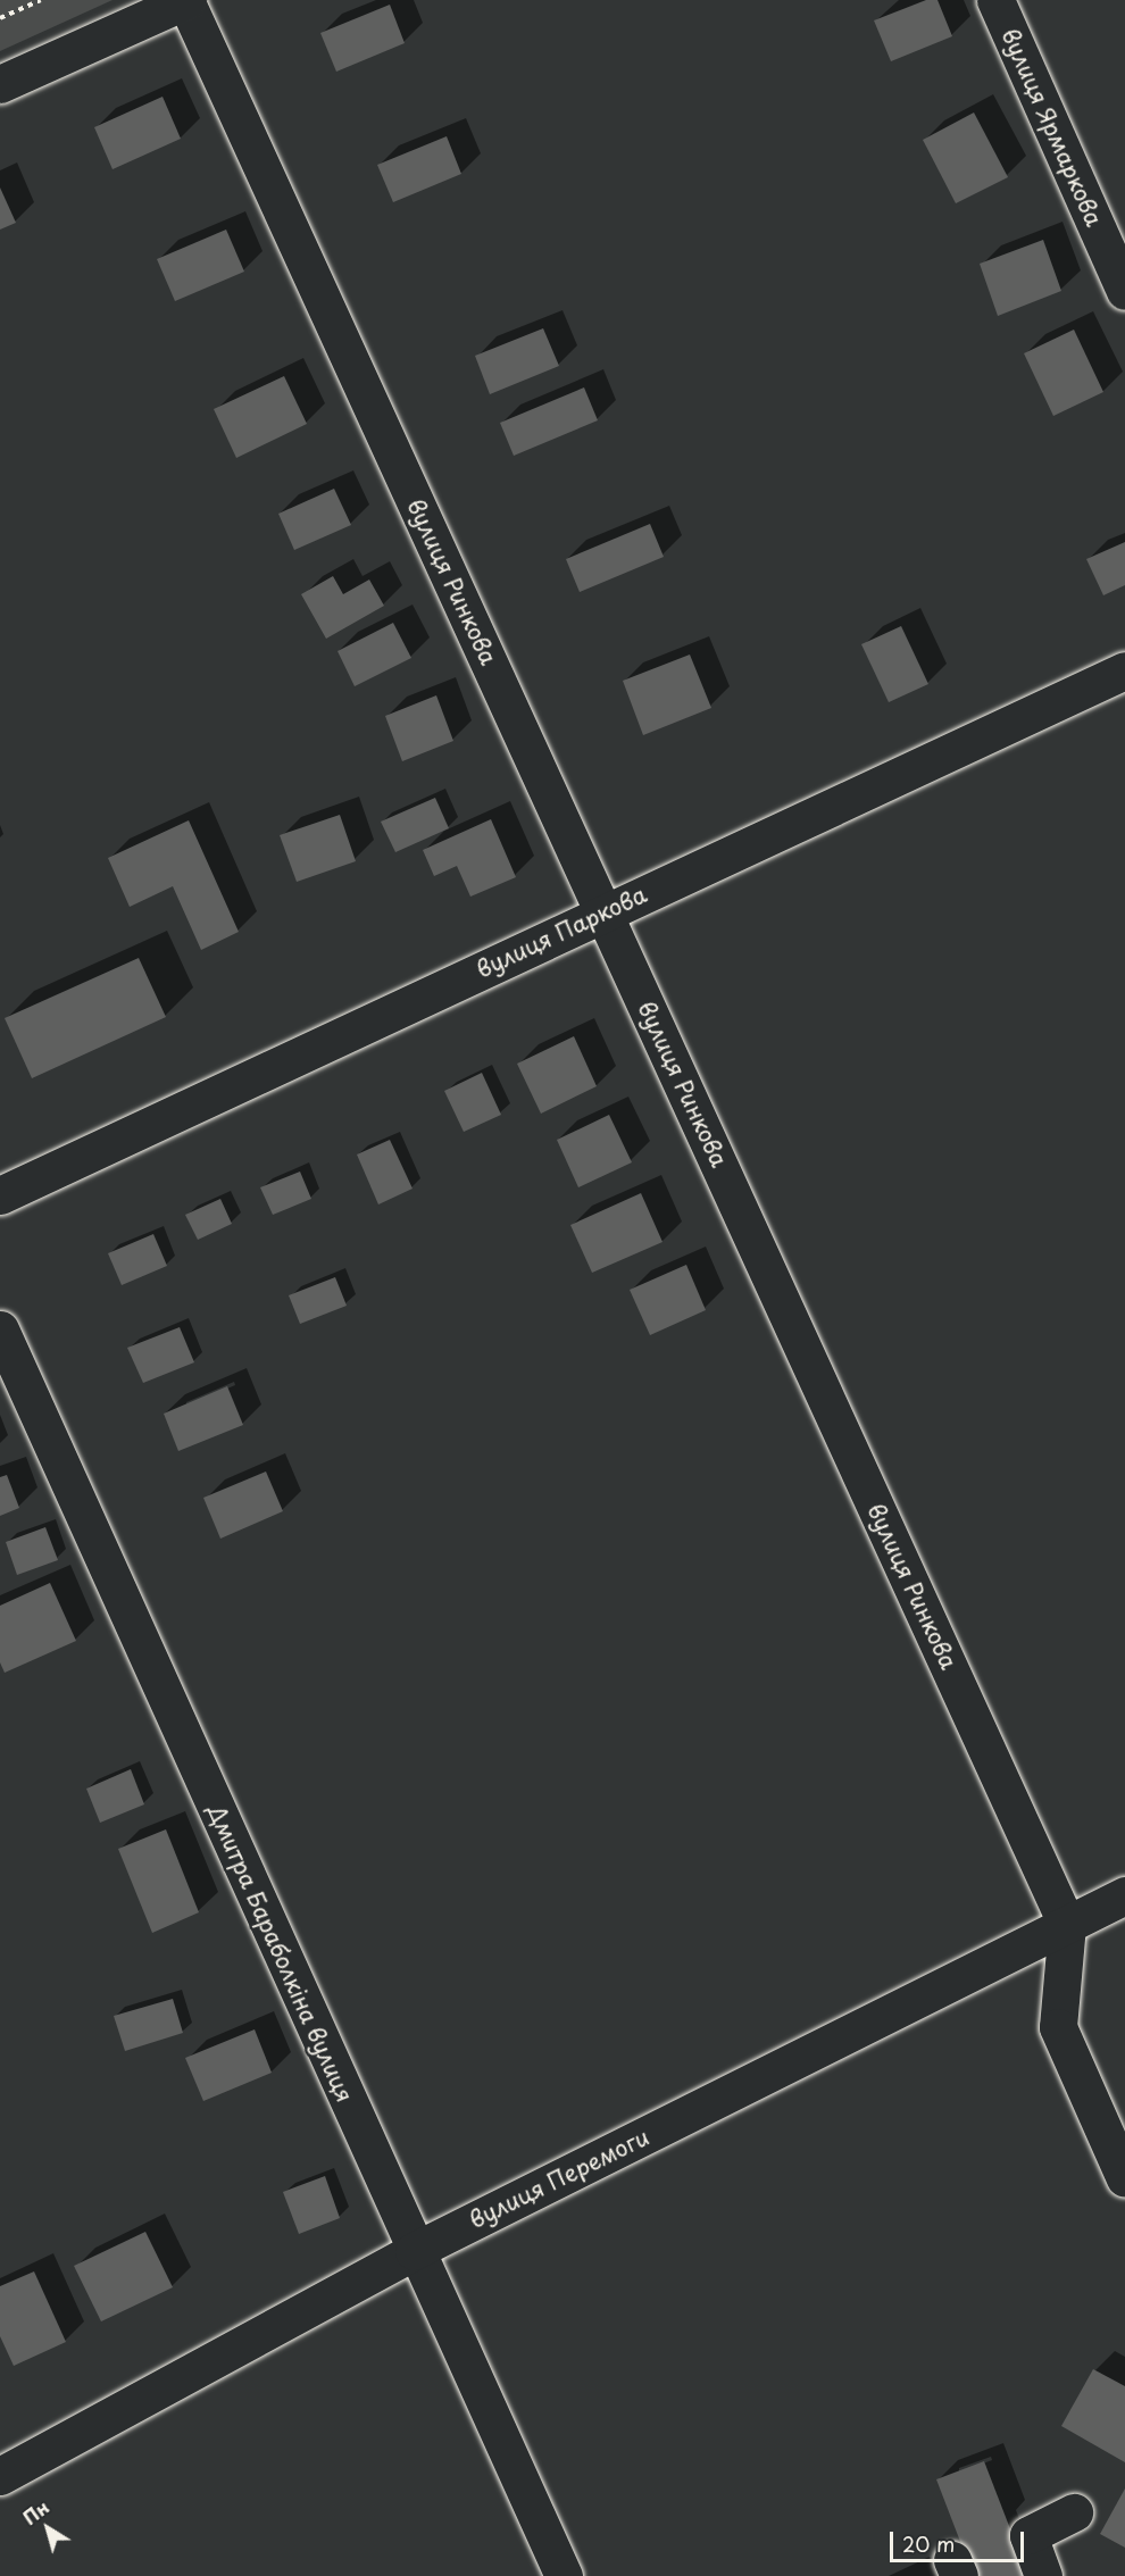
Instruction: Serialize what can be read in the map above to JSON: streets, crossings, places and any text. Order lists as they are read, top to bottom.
{
  "streets": {
    "street": [
      "вулиця Ярмаркова",
      "вулиця Ринкова",
      "вулиця Паркова",
      "Дмитра Бараболкіна вулиця",
      "вулиця Перемоги"
    ]
  },
  "crossings": [
    ["вулиця Ринкова", "вулиця Паркова"],
    ["вулиця Ринкова", "вулиця Перемоги"],
    ["Дмитра Бараболкіна вулиця", "вулиця Перемоги"]
  ],
  "scale_bar": "20 m",
  "north": "top left"
}
